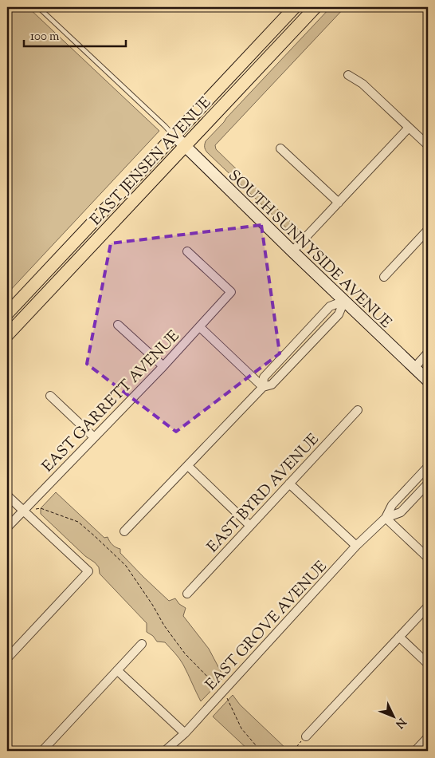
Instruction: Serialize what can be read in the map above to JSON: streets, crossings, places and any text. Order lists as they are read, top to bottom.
{
  "streets": {
    "main road": ["EAST JENSEN AVENUE"],
    "street": [
      "SOUTH SUNNYSIDE AVENUE",
      "EAST GARRETT AVENUE",
      "EAST BYRD AVENUE",
      "EAST GROVE AVENUE"
    ]
  },
  "crossings": [
    ["EAST JENSEN AVENUE", "SOUTH SUNNYSIDE AVENUE"]
  ],
  "scale_bar": "100 m",
  "north": "bottom right"
}
